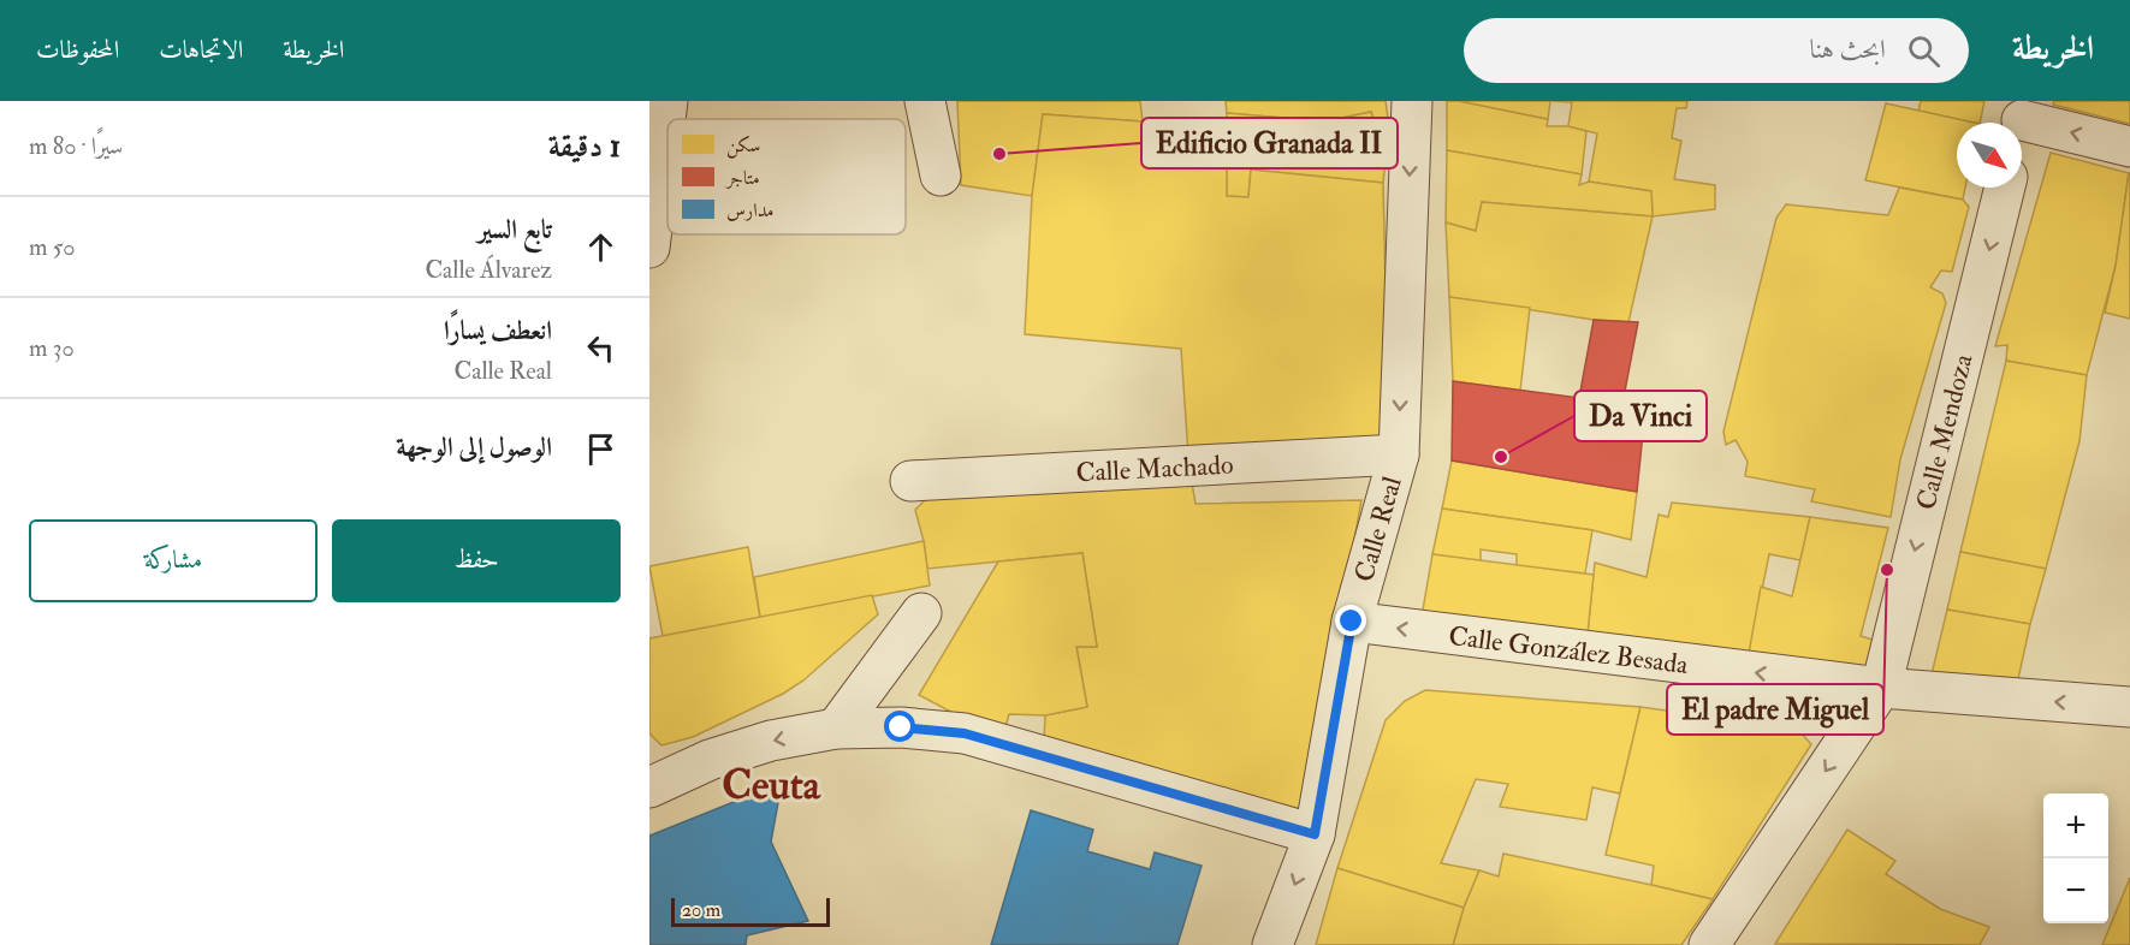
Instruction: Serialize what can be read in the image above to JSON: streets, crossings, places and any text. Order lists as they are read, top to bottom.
{
  "streets": {
    "street": [
      "Calle Mendoza",
      "Calle Machado",
      "Calle Real",
      "Calle González Besada"
    ]
  },
  "crossings": [
    ["Calle Mendoza", "Calle González Besada"],
    ["Calle Machado", "Calle Real"],
    ["Calle Real", "Calle González Besada"]
  ],
  "one_way": ["Calle Mendoza", "Calle Real", "Calle González Besada"],
  "districts": ["Ceuta"],
  "places": ["Edificio Granada II", "Da Vinci", "El padre Miguel"],
  "legend": ["سكن", "متاجر", "مدارس"],
  "scale_bar": "20 m",
  "north": "bottom right",
  "page": {
    "header": "الخريطة",
    "search": "ابحث هنا",
    "nav": ["الخريطة", "الاتجاهات", "المحفوظات"],
    "heading": ["1 دقيقة", "سيرًا · 80 m"],
    "list": [
      ["تابع السير", "Calle Álvarez", "50 m"],
      ["انعطف يسارًا", "Calle Real", "30 m"],
      "الوصول إلى الوجهة"
    ],
    "buttons": ["حفظ", "مشاركة"],
    "map_buttons": ["+", "−"],
    "scale": "20 m"
  }
}
